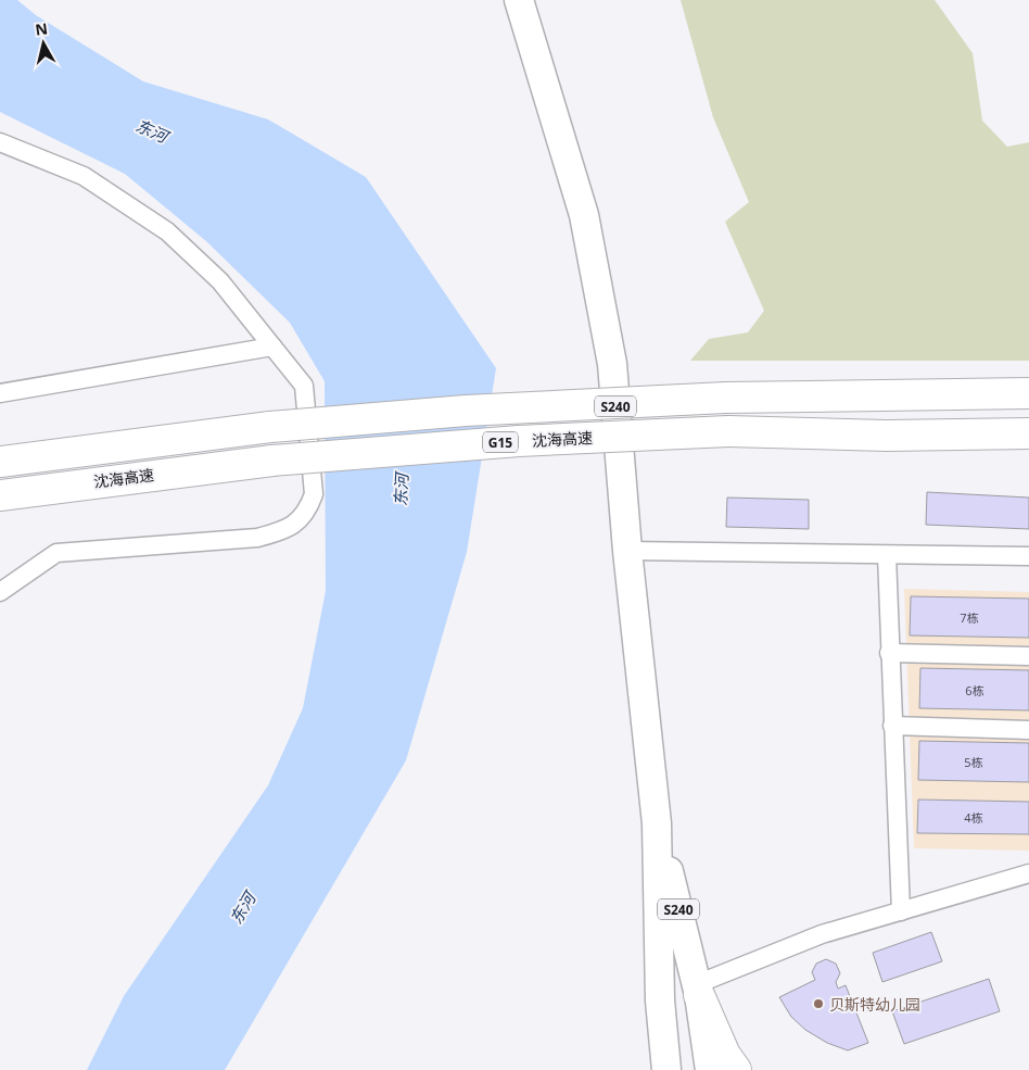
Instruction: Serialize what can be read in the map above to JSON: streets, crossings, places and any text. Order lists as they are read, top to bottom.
{
  "streets": {
    "highway": ["沈海高速", "G15"],
    "main road": ["S240"]
  },
  "water": ["东河"],
  "places": ["贝斯特幼儿园"],
  "house_numbers": [
    "7栋",
    "6栋",
    "5栋",
    "4栋"
  ],
  "north": "top"
}
